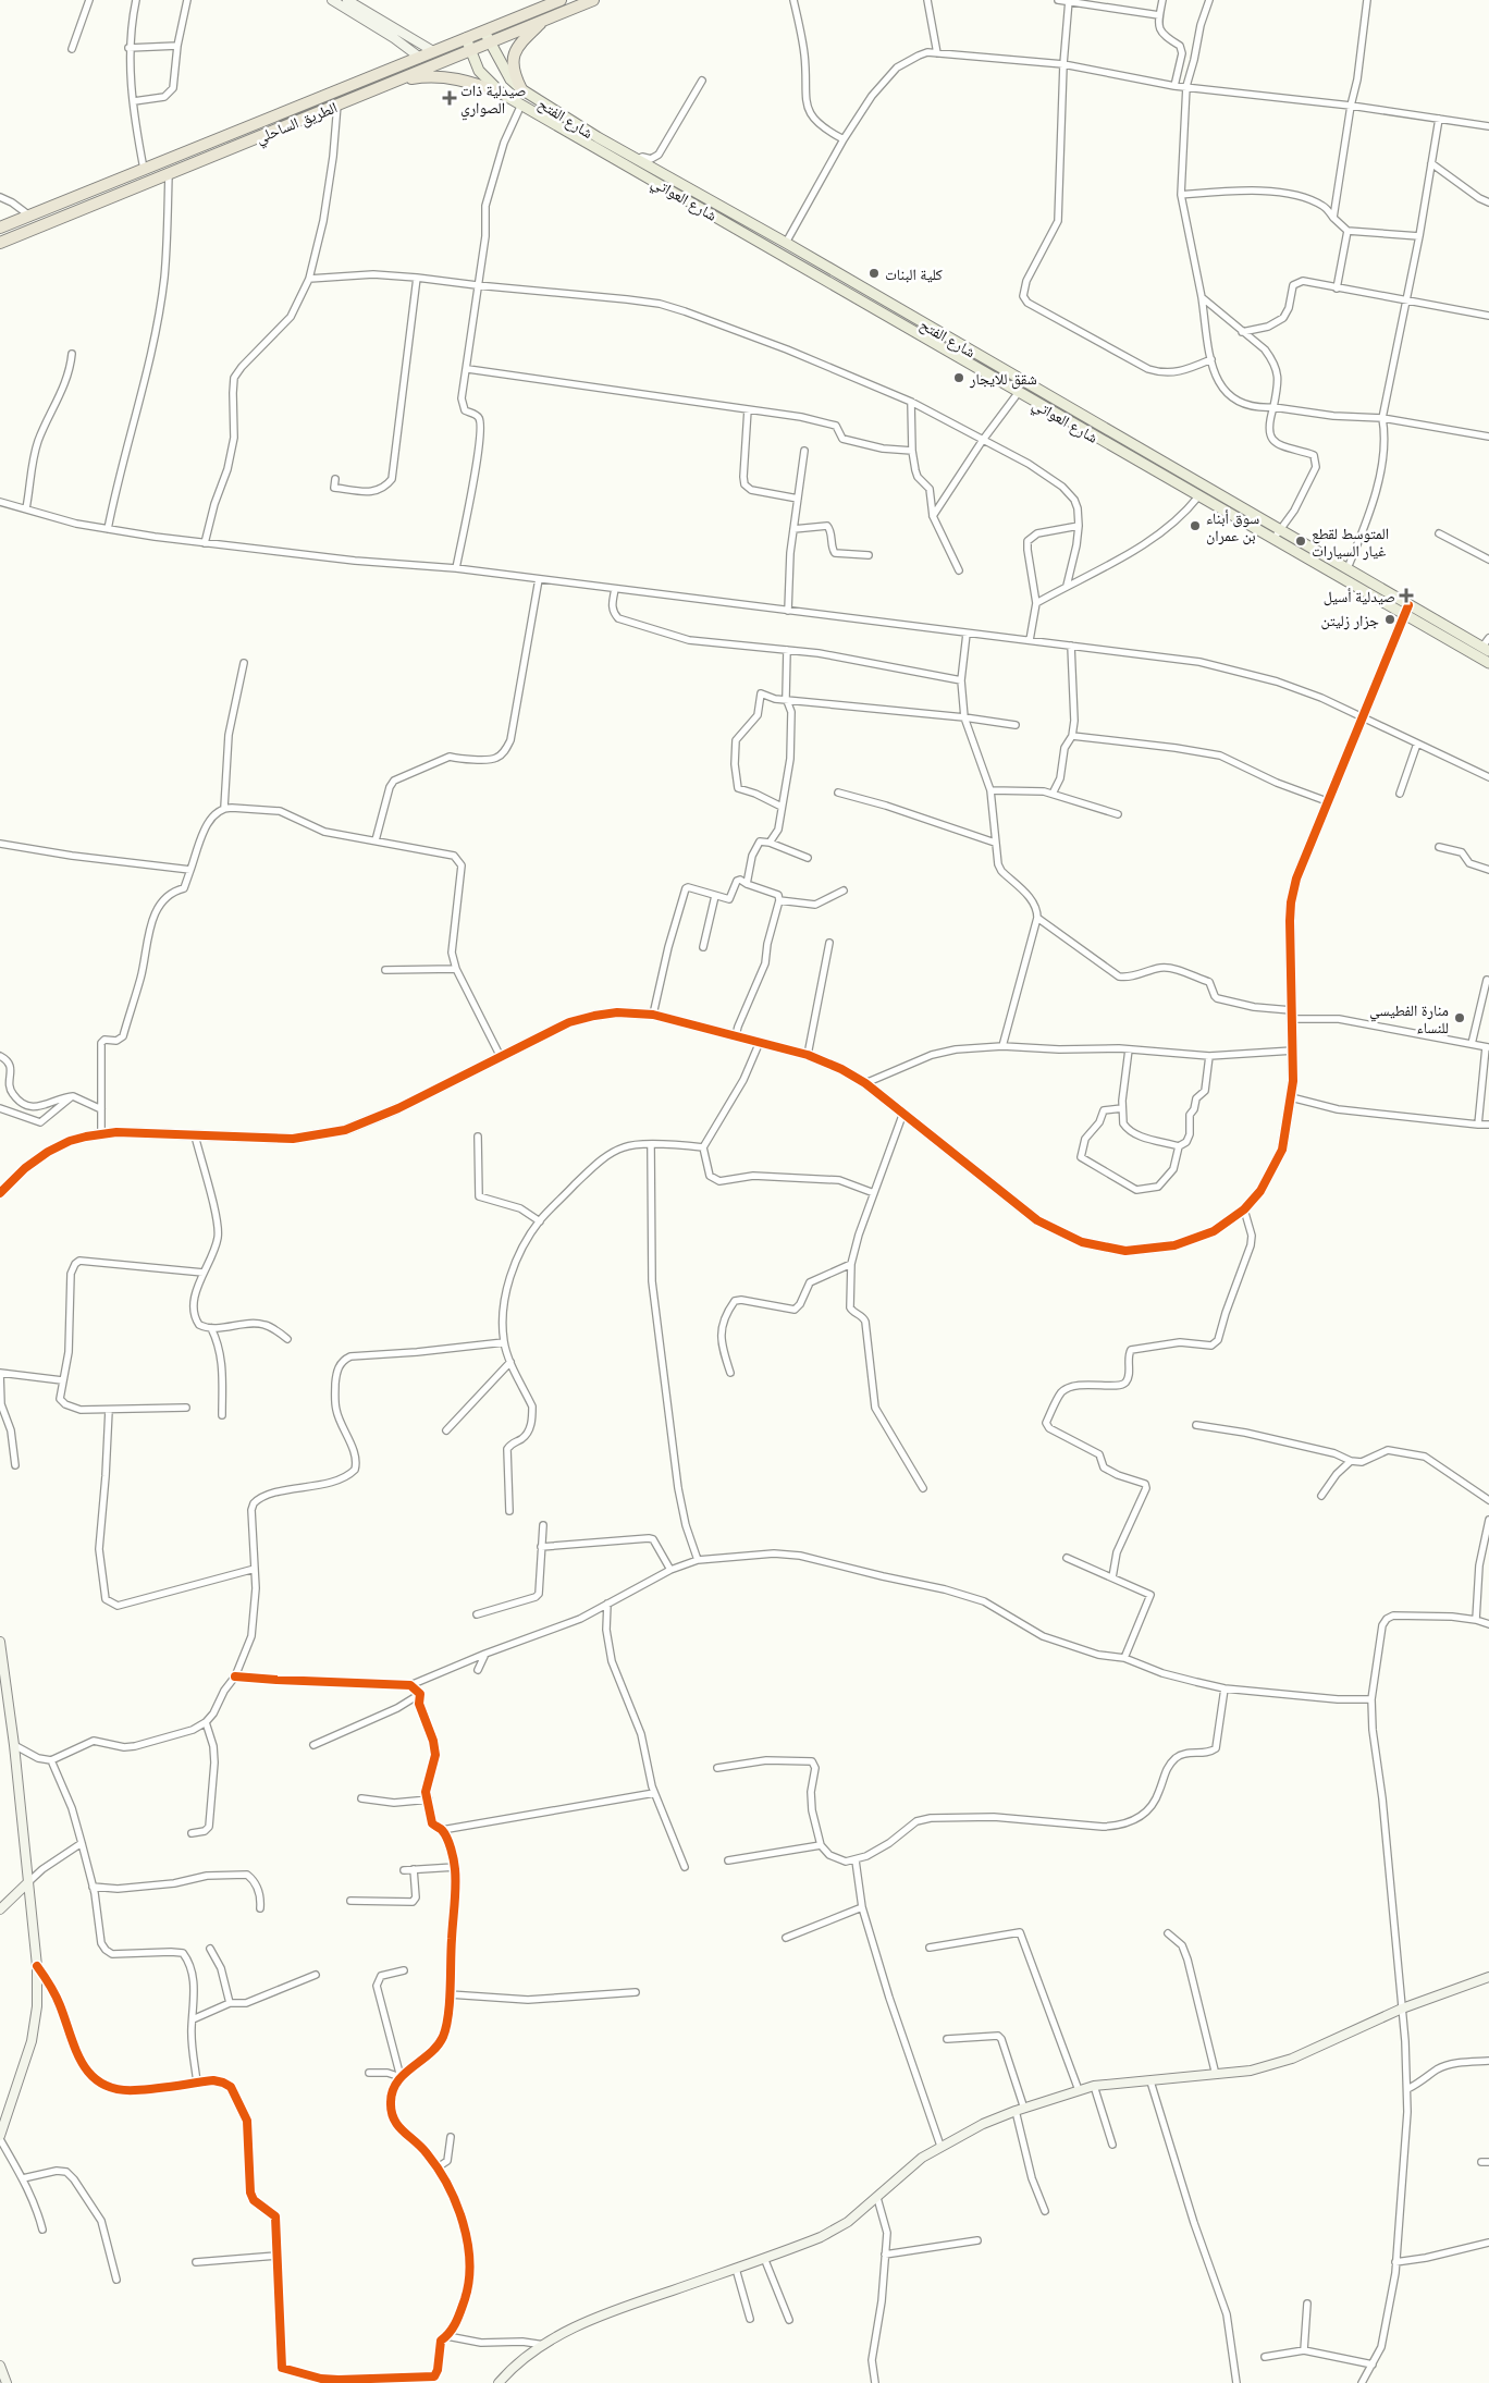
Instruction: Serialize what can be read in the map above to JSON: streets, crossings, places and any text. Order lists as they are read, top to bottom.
{
  "streets": {
    "highway": ["الطريق الساحلي"],
    "main road": ["شارع الفتح", "شارع العواتي"]
  },
  "crossings": [
    ["شارع الفتح", "الطريق الساحلي"],
    ["شارع الفتح", "شارع العواتي"],
    ["الطريق الساحلي", "شارع العواتي"]
  ],
  "places": {
    "health": ["صيدلية ذات الصواري", "صيدلية أسيل"],
    "other": [
      "كلية البنات",
      "شقق للايجار",
      "سوق أبناء بن عمران",
      "المتوسط لقطع غيار السيارات",
      "جزار زليتن",
      "منارة الفطيسي للنساء"
    ]
  }
}
